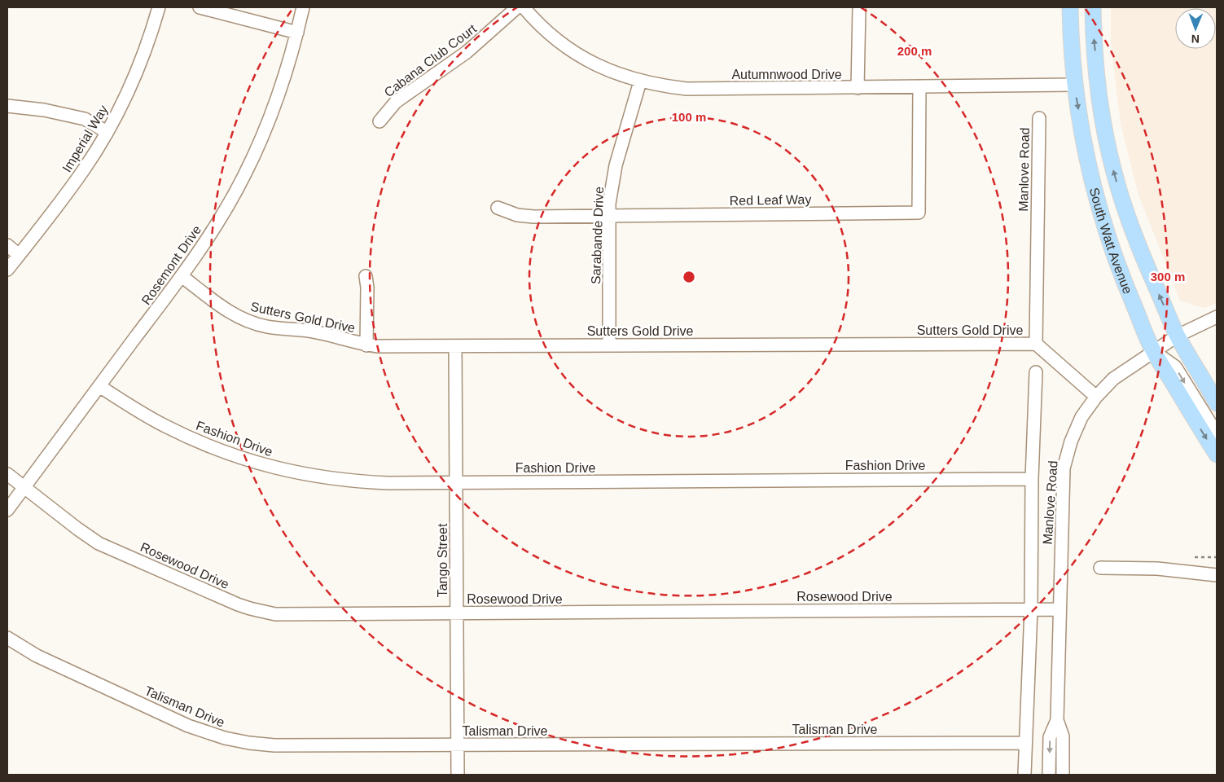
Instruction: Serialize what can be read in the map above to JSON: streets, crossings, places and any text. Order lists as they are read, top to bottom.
{
  "streets": {
    "main road": ["South Watt Avenue"],
    "street": [
      "Cabana Club Court",
      "Autumnwood Drive",
      "Imperial Way",
      "Manlove Road",
      "Red Leaf Way",
      "Sarabande Drive",
      "Rosemont Drive",
      "Sutters Gold Drive",
      "Fashion Drive",
      "Tango Street",
      "Rosewood Drive",
      "Talisman Drive"
    ]
  },
  "crossings": [
    ["Autumnwood Drive", "Red Leaf Way"],
    ["Autumnwood Drive", "Sarabande Drive"],
    ["Autumnwood Drive", "South Watt Avenue"],
    ["Manlove Road", "South Watt Avenue"],
    ["Manlove Road", "Sutters Gold Drive"],
    ["Manlove Road", "Fashion Drive"],
    ["Manlove Road", "Rosewood Drive"],
    ["Manlove Road", "Talisman Drive"],
    ["Red Leaf Way", "Sarabande Drive"],
    ["Sarabande Drive", "Sutters Gold Drive"],
    ["Rosemont Drive", "Sutters Gold Drive"],
    ["Rosemont Drive", "Fashion Drive"],
    ["Rosemont Drive", "Rosewood Drive"],
    ["Sutters Gold Drive", "Tango Street"],
    ["Fashion Drive", "Tango Street"],
    ["Tango Street", "Rosewood Drive"],
    ["Tango Street", "Talisman Drive"]
  ],
  "north": "bottom",
  "rings": ["200 m", "100 m", "300 m"]
}
